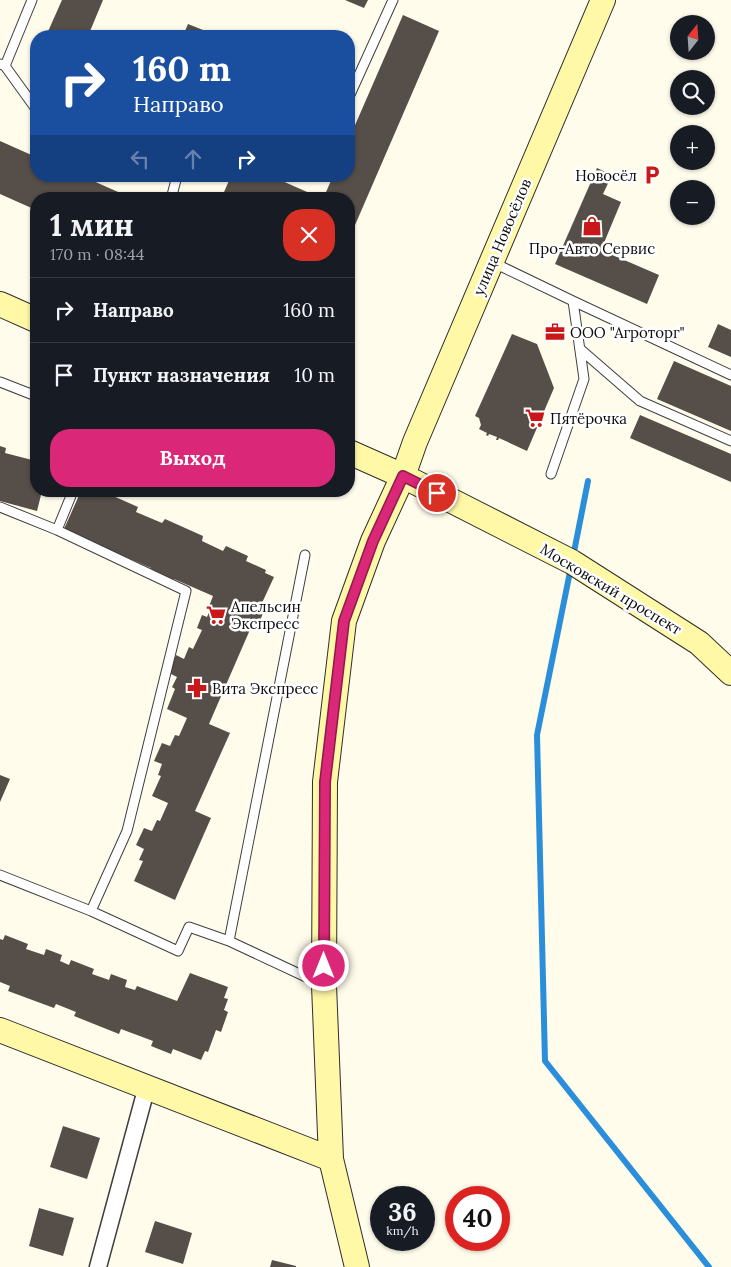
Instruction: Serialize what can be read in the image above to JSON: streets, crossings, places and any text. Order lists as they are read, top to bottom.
{
  "streets": {
    "street": ["улица Новосёлов", "Московский проспект"]
  },
  "crossings": [
    ["улица Новосёлов", "Московский проспект"]
  ],
  "places": {
    "parking": ["Новосёл"],
    "shop": ["Про-Авто Сервис"],
    "office": ["ООО \"Агроторг\""],
    "supermarket": ["Пятёрочка", "Апельсин Экспресс"],
    "pharmacy": ["Вита Экспресс"]
  },
  "north": "top",
  "page": {
    "map_buttons": ["+", "−"],
    "turn": ["160 m", "Направо"],
    "heading": ["1 мин", "170 m · 08:44"],
    "list": [
      {
        "name": "Направо",
        "value": "160 m"
      },
      {
        "name": "Пункт назначения",
        "value": "10 m"
      }
    ],
    "buttons": "Выход",
    "speed": "36 km/h",
    "limit": "40"
  }
}
